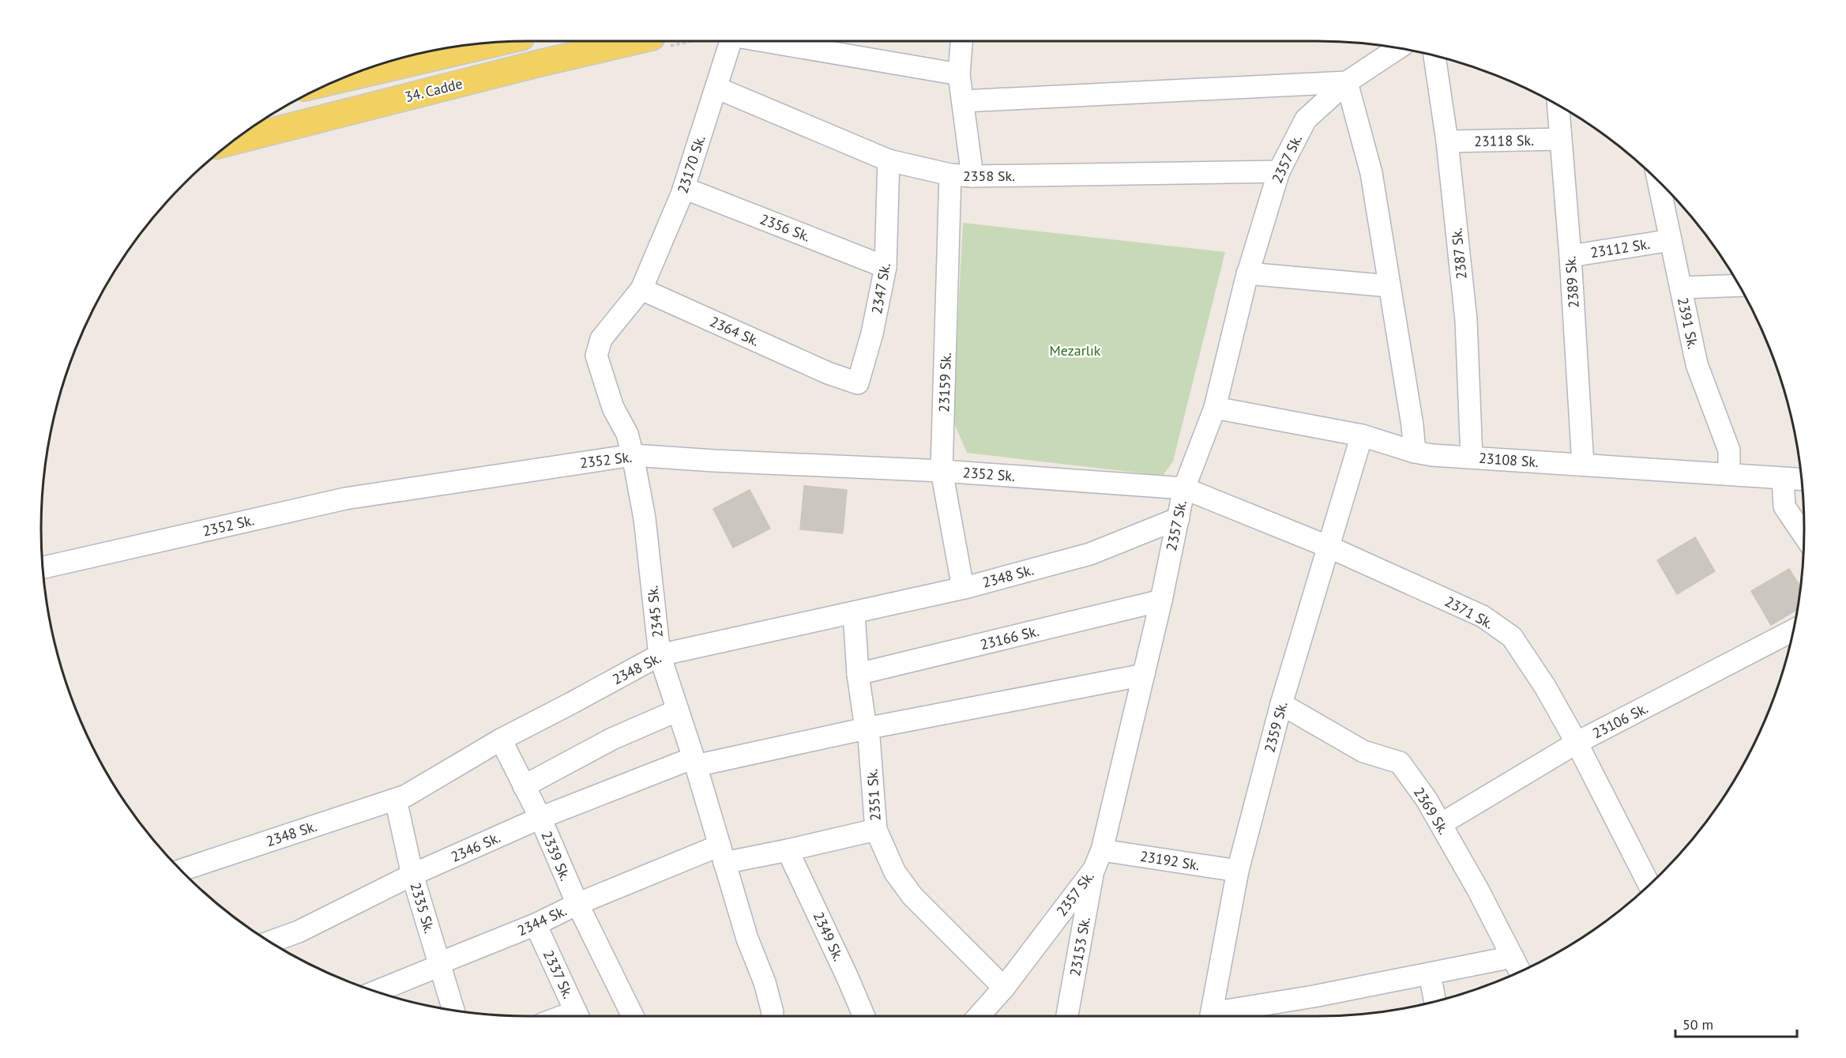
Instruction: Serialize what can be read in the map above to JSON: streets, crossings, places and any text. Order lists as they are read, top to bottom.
{
  "streets": {
    "main road": ["34. Cadde"],
    "street": [
      "23118 Sk.",
      "2357 Sk.",
      "23170 Sk.",
      "2358 Sk.",
      "2356 Sk.",
      "23112 Sk.",
      "2387 Sk.",
      "2389 Sk.",
      "2347 Sk.",
      "2391 Sk.",
      "2364 Sk.",
      "23159 Sk.",
      "2352 Sk.",
      "23108 Sk.",
      "2348 Sk.",
      "2345 Sk.",
      "2371 Sk.",
      "23166 Sk.",
      "23106 Sk.",
      "2359 Sk.",
      "2351 Sk.",
      "2369 Sk.",
      "2346 Sk.",
      "2339 Sk.",
      "23192 Sk.",
      "2335 Sk.",
      "2344 Sk.",
      "2349 Sk.",
      "23153 Sk.",
      "2337 Sk."
    ]
  },
  "crossings": [
    ["23118 Sk.", "2387 Sk."],
    ["23118 Sk.", "2389 Sk."],
    ["2357 Sk.", "2358 Sk."],
    ["2357 Sk.", "2352 Sk."],
    ["2357 Sk.", "23108 Sk."],
    ["2357 Sk.", "2348 Sk."],
    ["2357 Sk.", "2371 Sk."],
    ["2357 Sk.", "23166 Sk."],
    ["2357 Sk.", "2351 Sk."],
    ["2357 Sk.", "2346 Sk."],
    ["2357 Sk.", "23192 Sk."],
    ["2357 Sk.", "23153 Sk."],
    ["23170 Sk.", "2358 Sk."],
    ["23170 Sk.", "2356 Sk."],
    ["23170 Sk.", "2364 Sk."],
    ["23170 Sk.", "2345 Sk."],
    ["2358 Sk.", "2347 Sk."],
    ["2358 Sk.", "23159 Sk."],
    ["2356 Sk.", "2347 Sk."],
    ["23112 Sk.", "2389 Sk."],
    ["23112 Sk.", "2391 Sk."],
    ["2387 Sk.", "23108 Sk."],
    ["2389 Sk.", "23108 Sk."],
    ["2347 Sk.", "2364 Sk."],
    ["2391 Sk.", "23108 Sk."],
    ["2364 Sk.", "2345 Sk."],
    ["23159 Sk.", "2352 Sk."],
    ["23159 Sk.", "2348 Sk."],
    ["2352 Sk.", "2345 Sk."],
    ["2352 Sk.", "2371 Sk."],
    ["23108 Sk.", "2359 Sk."],
    ["2348 Sk.", "2345 Sk."],
    ["2348 Sk.", "2351 Sk."],
    ["2348 Sk.", "2339 Sk."],
    ["2348 Sk.", "2335 Sk."],
    ["2345 Sk.", "2346 Sk."],
    ["2345 Sk.", "2344 Sk."],
    ["2371 Sk.", "23106 Sk."],
    ["2371 Sk.", "2359 Sk."],
    ["23166 Sk.", "2351 Sk."],
    ["23106 Sk.", "2369 Sk."],
    ["2359 Sk.", "2369 Sk."],
    ["2359 Sk.", "23192 Sk."],
    ["2351 Sk.", "2346 Sk."],
    ["2351 Sk.", "2344 Sk."],
    ["2346 Sk.", "2339 Sk."],
    ["2346 Sk.", "2335 Sk."],
    ["2339 Sk.", "2344 Sk."],
    ["23192 Sk.", "23153 Sk."],
    ["2335 Sk.", "2344 Sk."],
    ["2344 Sk.", "2349 Sk."],
    ["2344 Sk.", "2337 Sk."]
  ],
  "parks": ["Mezarlık"],
  "scale_bar": "50 m"
}
